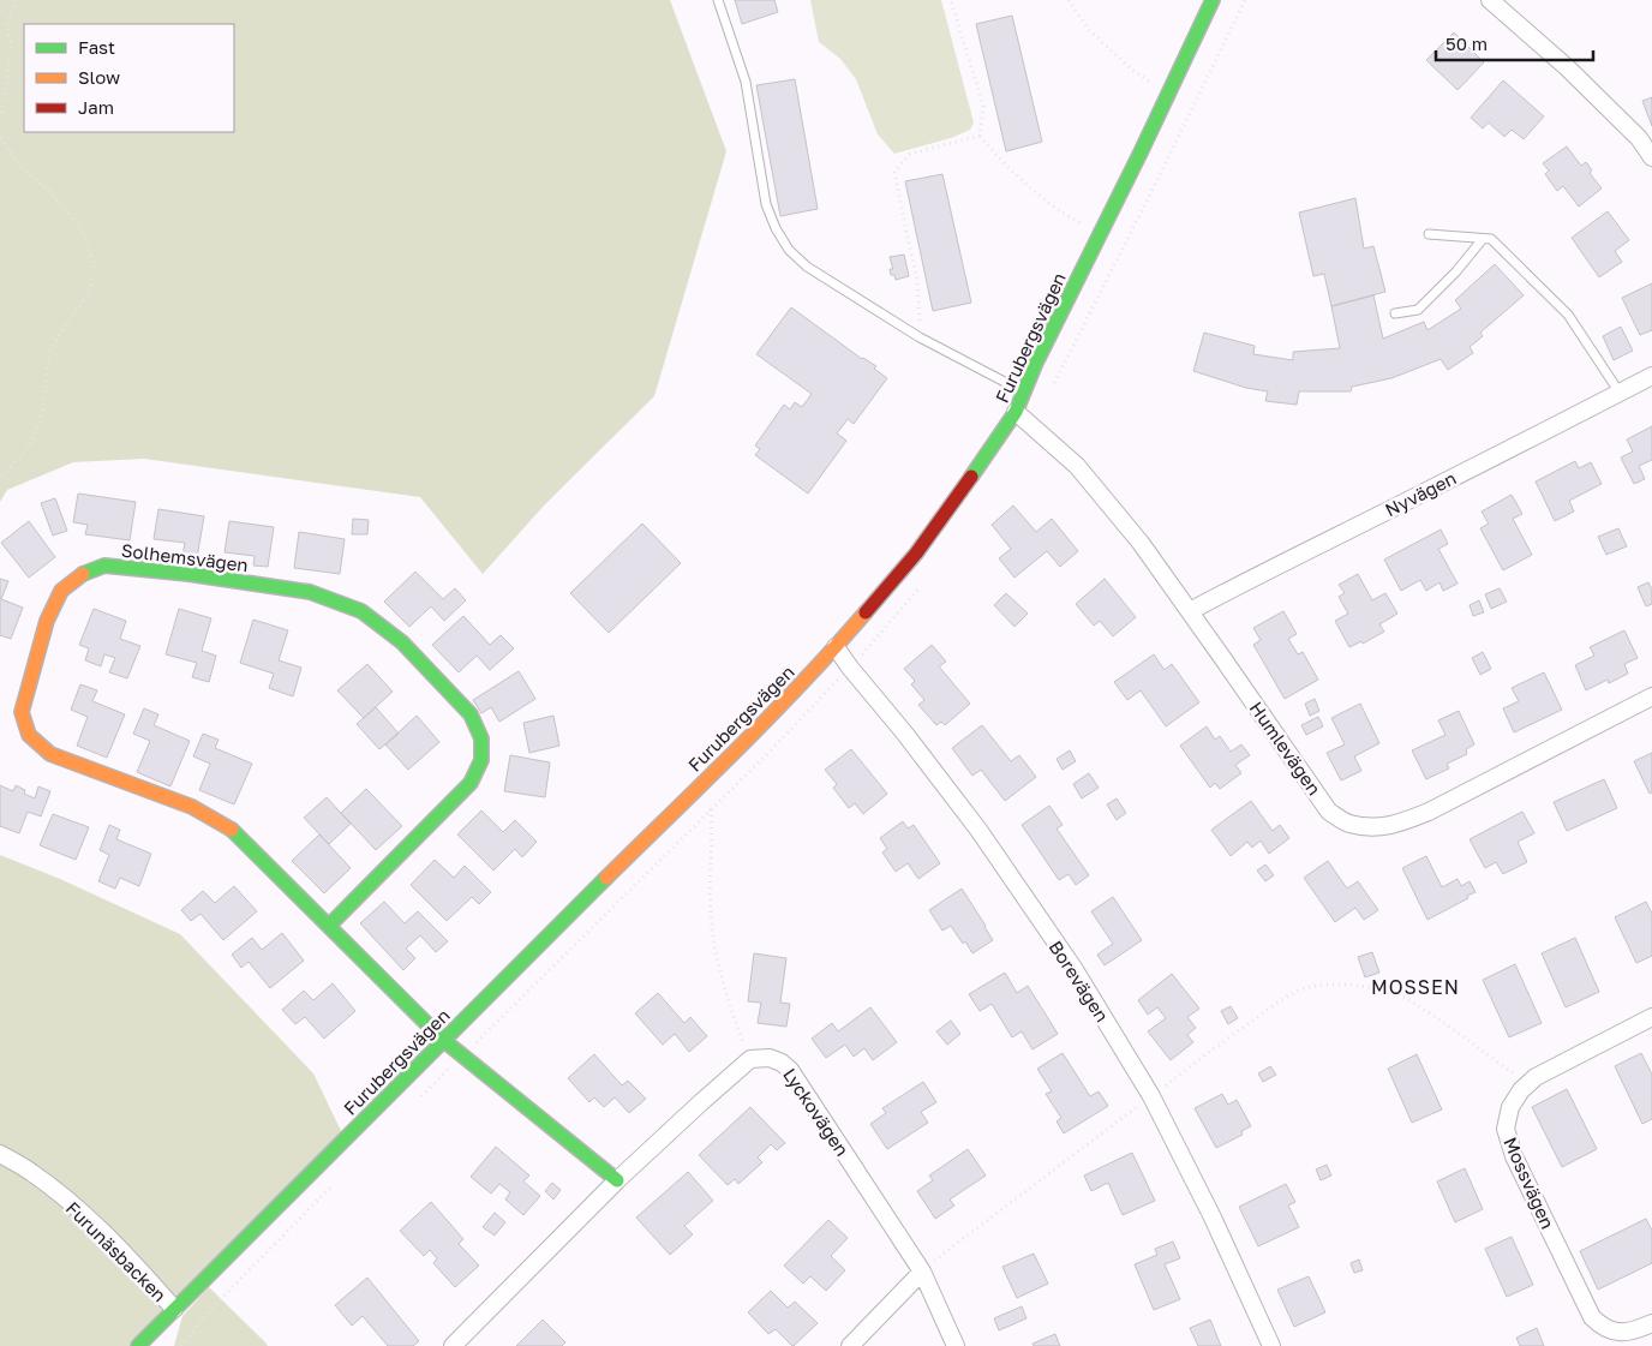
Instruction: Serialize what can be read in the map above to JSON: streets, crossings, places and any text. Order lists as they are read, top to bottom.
{
  "streets": {
    "street": [
      "Furubergsvägen",
      "Nyvägen",
      "Solhemsvägen",
      "Humlevägen",
      "Borevägen",
      "Lyckovägen",
      "Mossvägen",
      "Furunäsbacken"
    ]
  },
  "crossings": [
    ["Furubergsvägen", "Solhemsvägen"],
    ["Furubergsvägen", "Humlevägen"],
    ["Furubergsvägen", "Borevägen"],
    ["Furubergsvägen", "Furunäsbacken"],
    ["Nyvägen", "Humlevägen"]
  ],
  "districts": ["MOSSEN"],
  "legend": ["Fast", "Slow", "Jam"],
  "scale_bar": "50 m"
}
